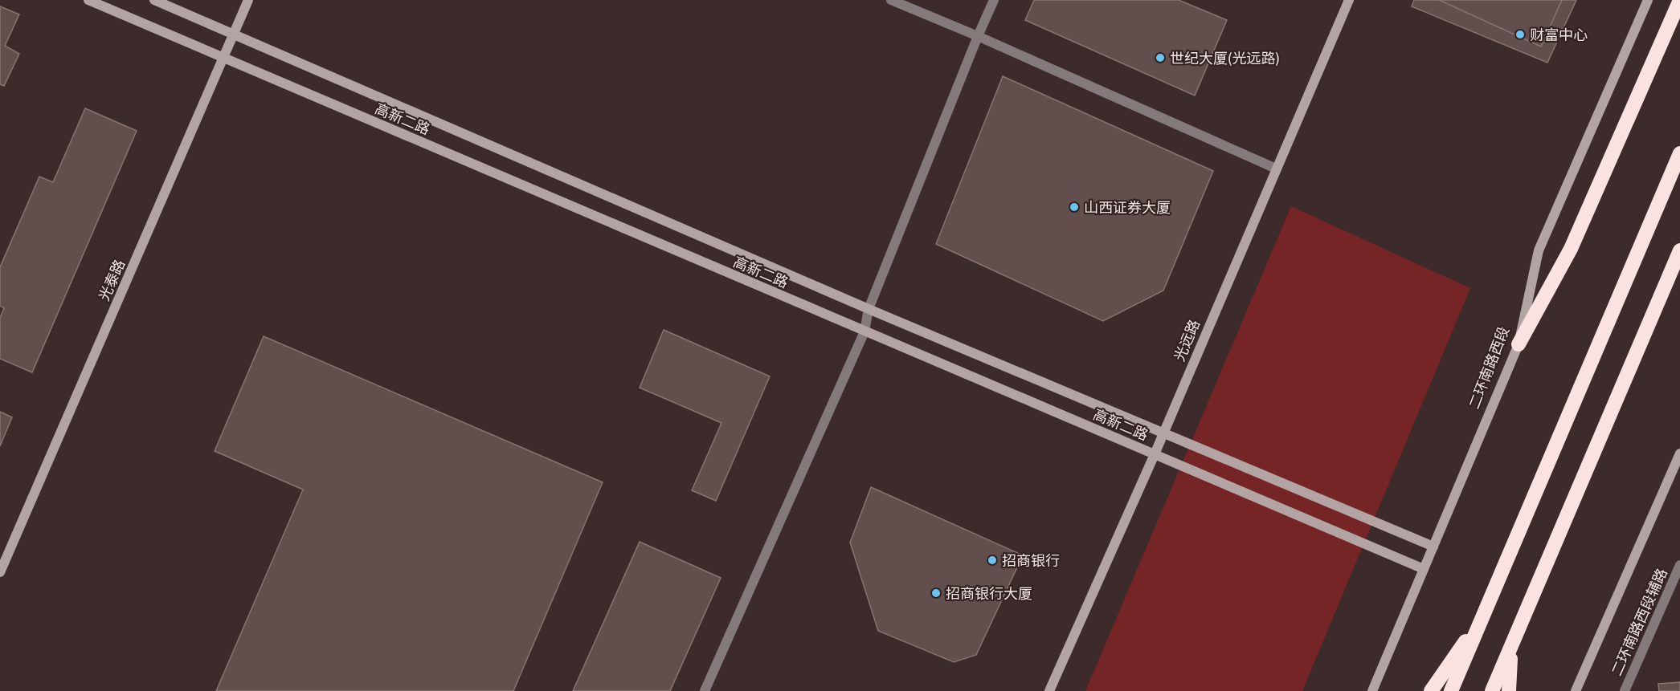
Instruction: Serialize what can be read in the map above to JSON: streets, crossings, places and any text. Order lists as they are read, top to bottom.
{
  "streets": {
    "street": [
      "高新二路",
      "光泰路",
      "光远路",
      "二环南路西段",
      "二环南路西段辅路"
    ]
  },
  "crossings": [
    ["高新二路", "光泰路"],
    ["高新二路", "光远路"],
    ["高新二路", "二环南路西段"]
  ],
  "places": [
    "财富中心",
    "世纪大厦(光远路)",
    "山西证券大厦",
    "招商银行",
    "招商银行大厦"
  ]
}
